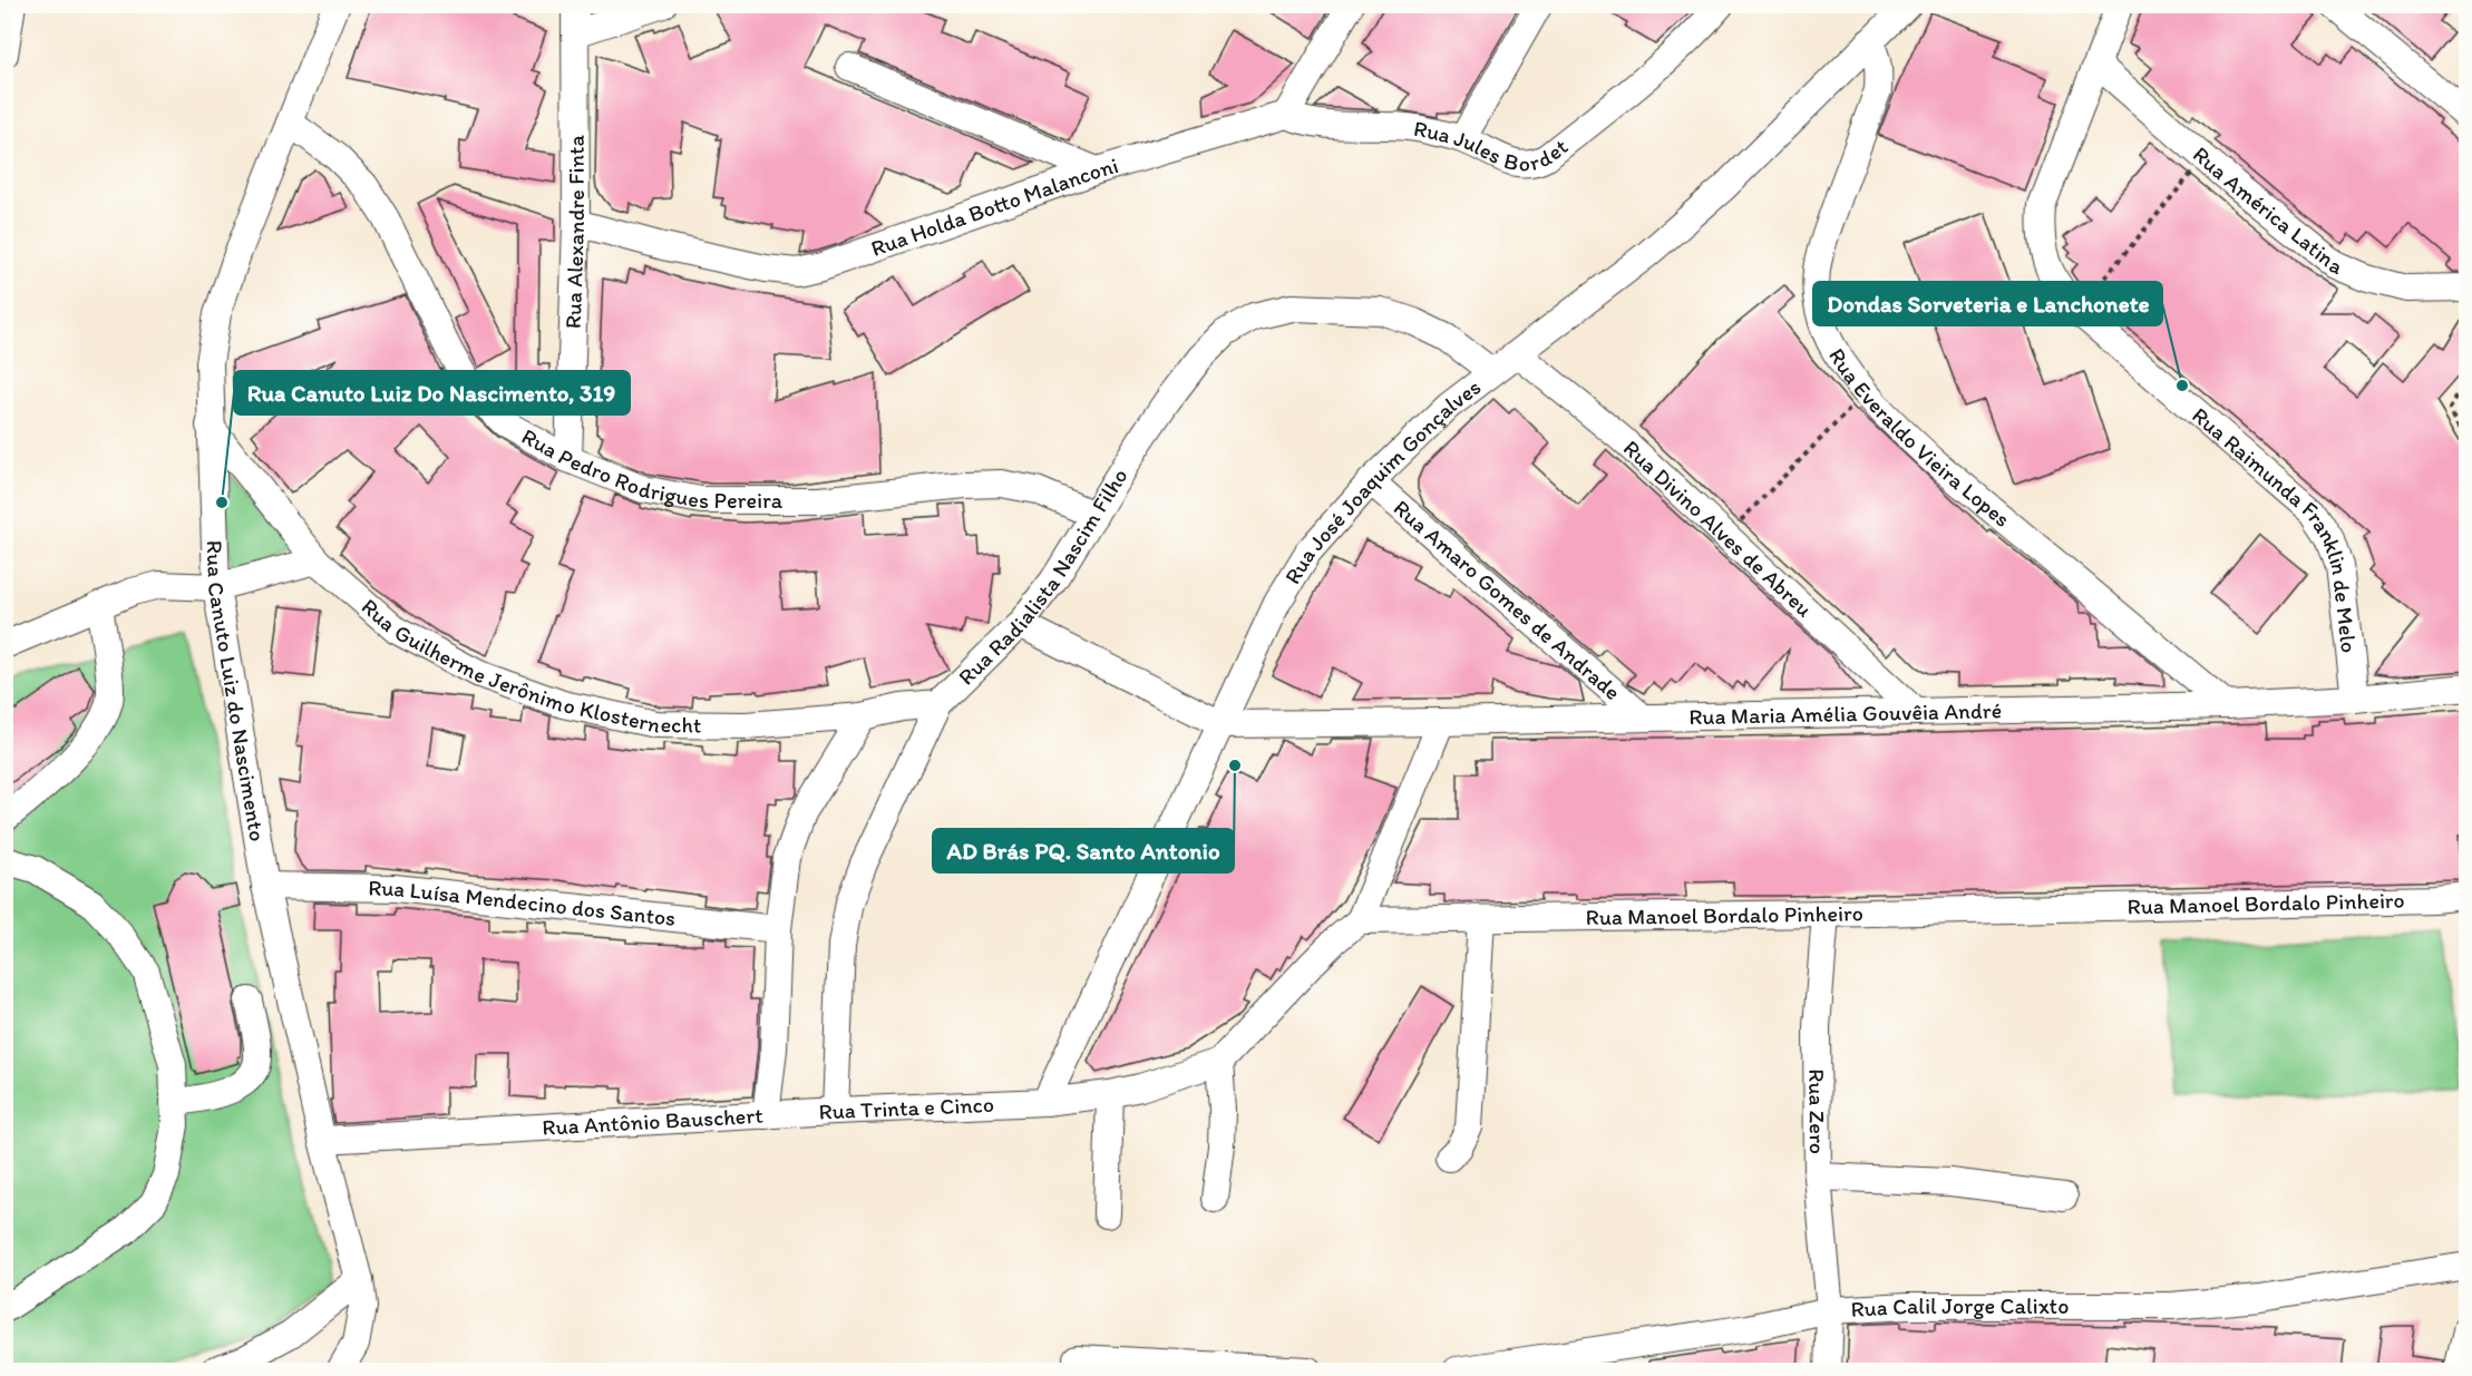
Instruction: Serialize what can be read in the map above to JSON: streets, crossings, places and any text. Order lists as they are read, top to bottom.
{
  "streets": {
    "street": [
      "Rua Jules Bordet",
      "Rua Holda Botto Malanconi",
      "Rua América Latina",
      "Rua Alexandre Finta",
      "Rua Everaldo Vieira Lopes",
      "Rua Pedro Rodrigues Pereira",
      "Rua José Joaquim Gonçalves",
      "Rua Divino Alves de Abreu",
      "Rua Raimunda Franklin de Melo",
      "Rua Radialista Nascim Filho",
      "Rua Amaro Gomes de Andrade",
      "Rua Guilherme Jerônimo Klosternecht",
      "Rua Canuto Luiz do Nascimento",
      "Rua Maria Amélia Gouvêia André",
      "Rua Luísa Mendecino dos Santos",
      "Rua Manoel Bordalo Pinheiro",
      "Rua Trinta e Cinco",
      "Rua Zero",
      "Rua Antônio Bauschert",
      "Rua Calil Jorge Calixto"
    ]
  },
  "crossings": [
    ["Rua Jules Bordet", "Rua Holda Botto Malanconi"],
    ["Rua Holda Botto Malanconi", "Rua Alexandre Finta"],
    ["Rua América Latina", "Rua Raimunda Franklin de Melo"],
    ["Rua Alexandre Finta", "Rua Pedro Rodrigues Pereira"],
    ["Rua Everaldo Vieira Lopes", "Rua José Joaquim Gonçalves"],
    ["Rua Everaldo Vieira Lopes", "Rua Maria Amélia Gouvêia André"],
    ["Rua Pedro Rodrigues Pereira", "Rua Radialista Nascim Filho"],
    ["Rua Pedro Rodrigues Pereira", "Rua Canuto Luiz do Nascimento"],
    ["Rua José Joaquim Gonçalves", "Rua Divino Alves de Abreu"],
    ["Rua José Joaquim Gonçalves", "Rua Radialista Nascim Filho"],
    ["Rua José Joaquim Gonçalves", "Rua Amaro Gomes de Andrade"],
    ["Rua José Joaquim Gonçalves", "Rua Maria Amélia Gouvêia André"],
    ["Rua José Joaquim Gonçalves", "Rua Trinta e Cinco"],
    ["Rua Divino Alves de Abreu", "Rua Maria Amélia Gouvêia André"],
    ["Rua Raimunda Franklin de Melo", "Rua Maria Amélia Gouvêia André"],
    ["Rua Radialista Nascim Filho", "Rua Guilherme Jerônimo Klosternecht"],
    ["Rua Radialista Nascim Filho", "Rua Trinta e Cinco"],
    ["Rua Amaro Gomes de Andrade", "Rua Maria Amélia Gouvêia André"],
    ["Rua Guilherme Jerônimo Klosternecht", "Rua Canuto Luiz do Nascimento"],
    ["Rua Guilherme Jerônimo Klosternecht", "Rua Antônio Bauschert"],
    ["Rua Canuto Luiz do Nascimento", "Rua Luísa Mendecino dos Santos"],
    ["Rua Canuto Luiz do Nascimento", "Rua Antônio Bauschert"],
    ["Rua Luísa Mendecino dos Santos", "Rua Antônio Bauschert"],
    ["Rua Manoel Bordalo Pinheiro", "Rua Zero"],
    ["Rua Trinta e Cinco", "Rua Antônio Bauschert"],
    ["Rua Zero", "Rua Calil Jorge Calixto"]
  ],
  "places": ["Dondas Sorveteria e Lanchonete", "Rua Canuto Luiz Do Nascimento, 319", "AD Brás PQ. Santo Antonio"]
}
